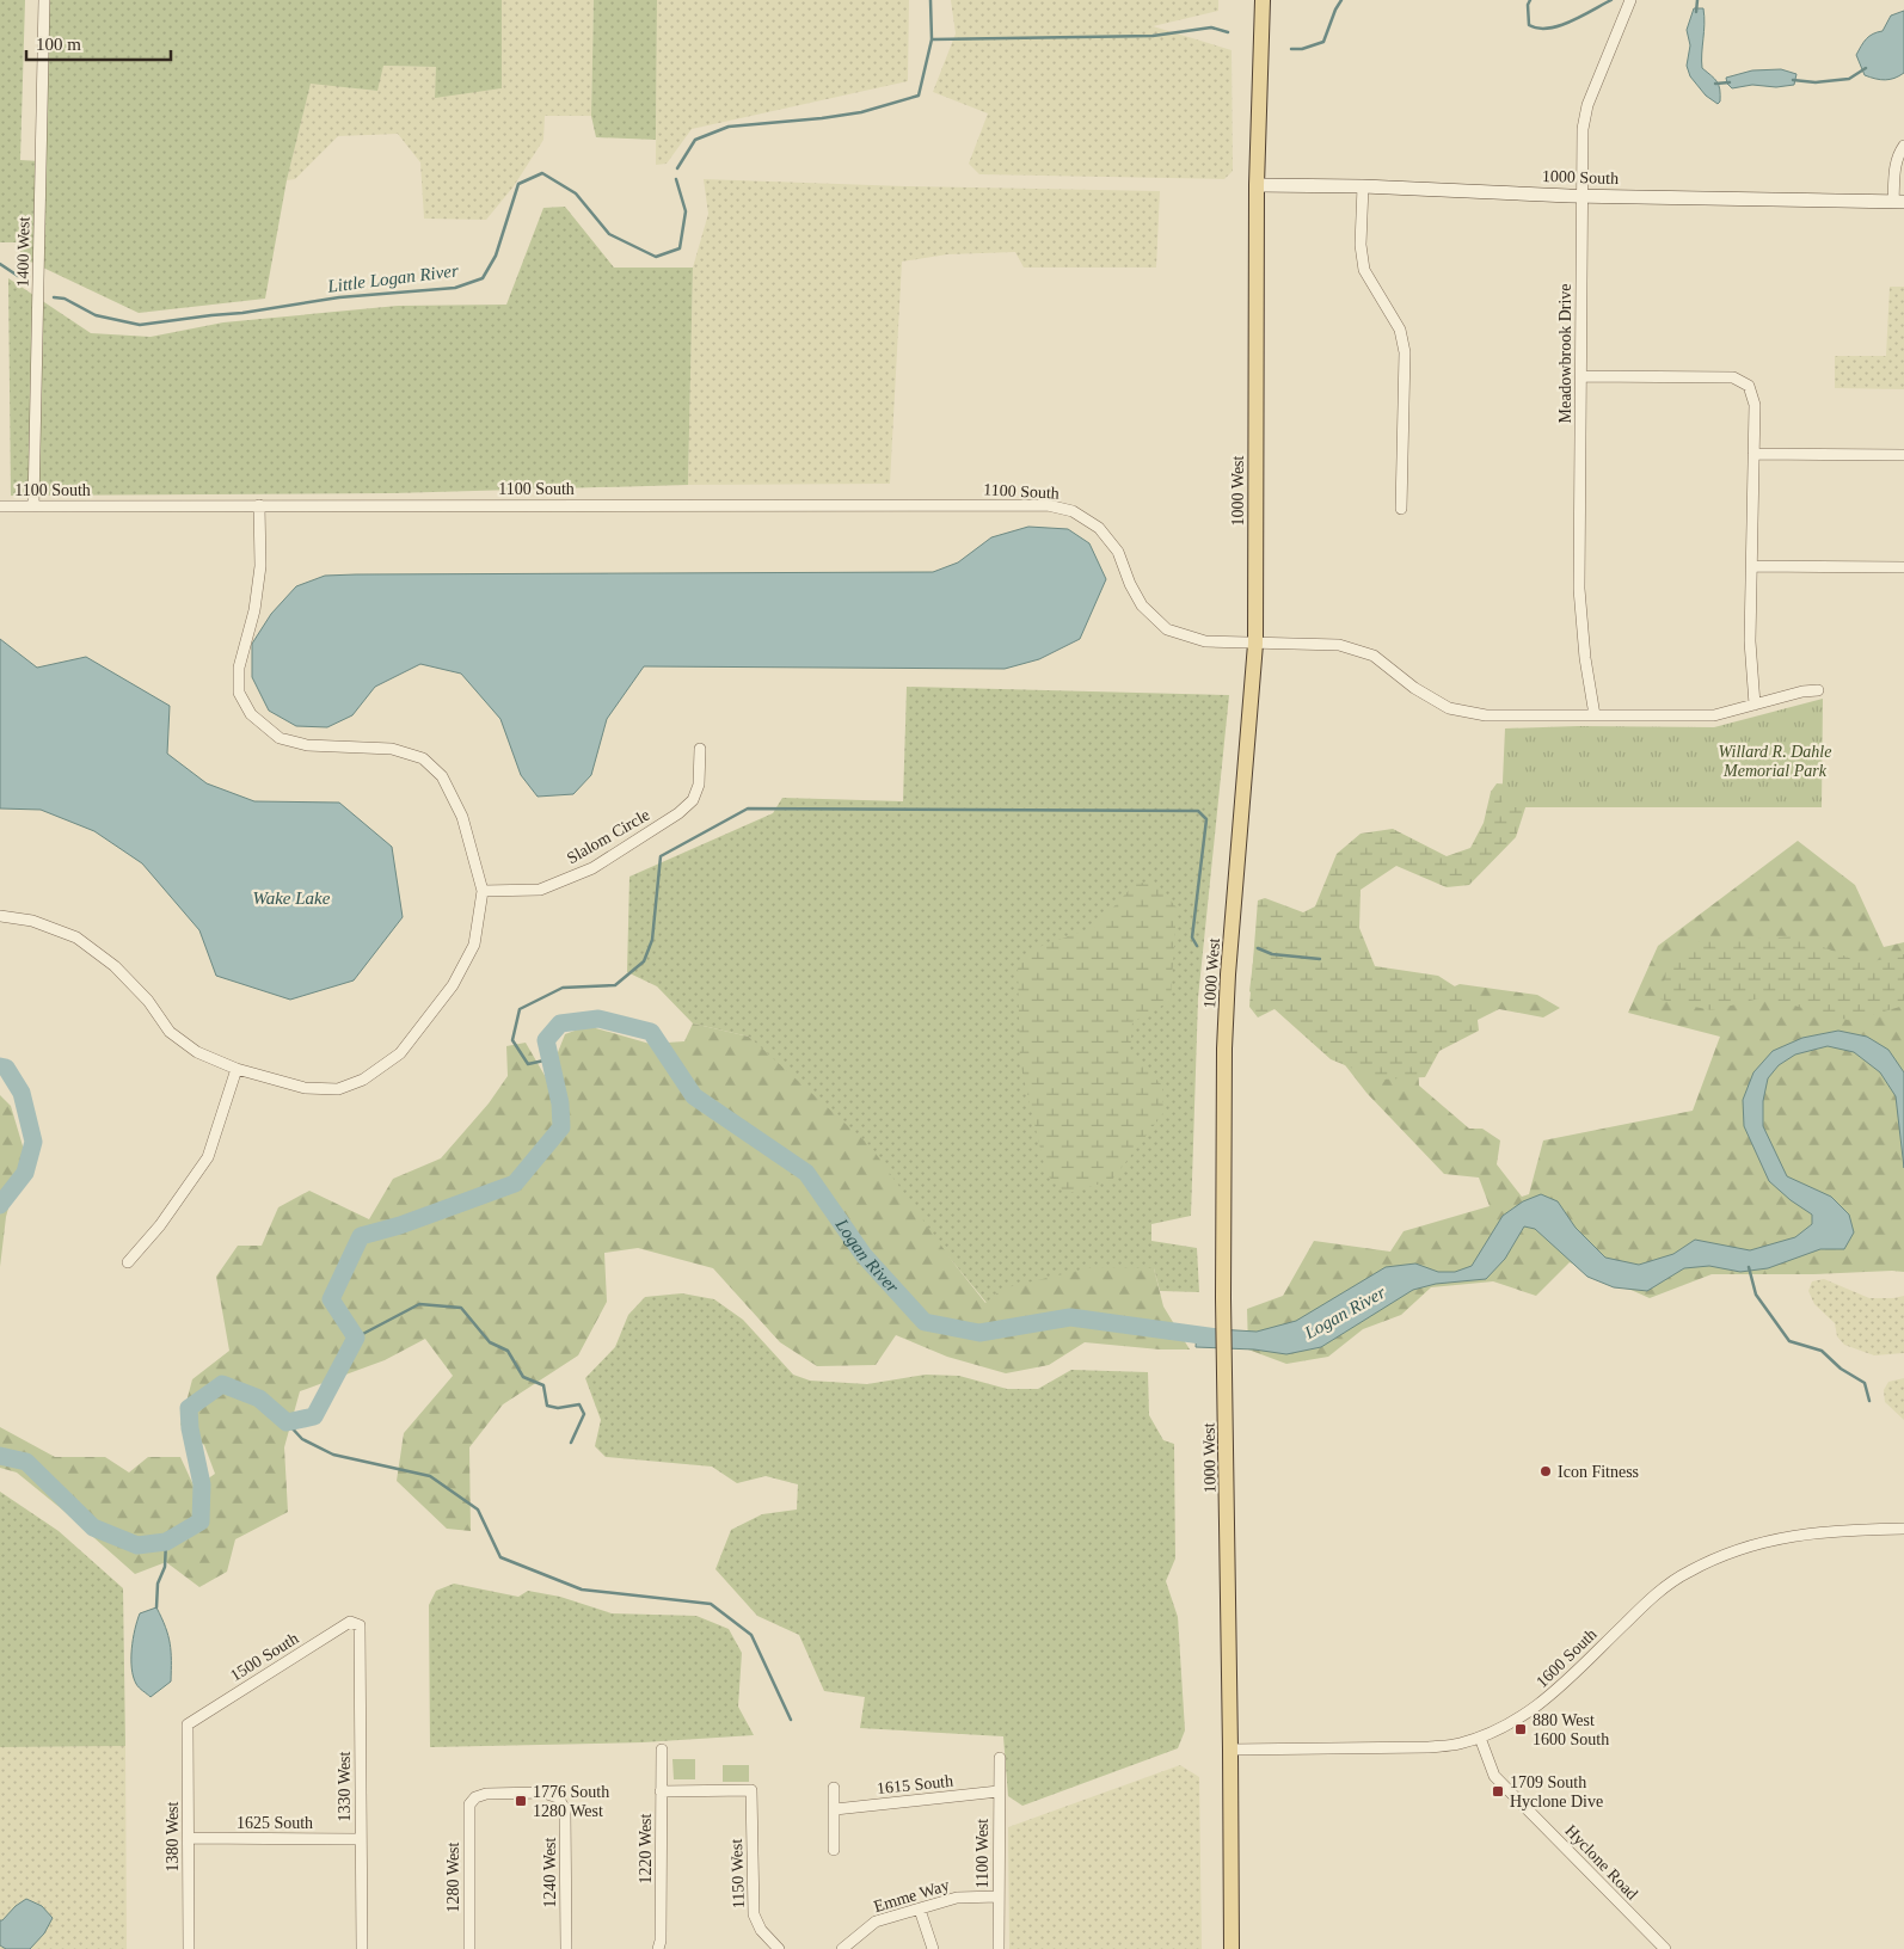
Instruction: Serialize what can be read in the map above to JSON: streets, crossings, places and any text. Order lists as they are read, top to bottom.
{
  "streets": {
    "main road": ["1000 West"],
    "street": [
      "1000 South",
      "1400 West",
      "Meadowbrook Drive",
      "1100 South",
      "Slalom Circle",
      "1500 South",
      "1600 South",
      "1615 South",
      "1330 West",
      "1625 South",
      "1380 West",
      "1220 West",
      "1100 West",
      "Hyclone Road",
      "1240 West",
      "1150 West",
      "1280 West",
      "Emme Way"
    ]
  },
  "crossings": [
    ["1000 South", "Meadowbrook Drive"],
    ["1000 South", "1000 West"],
    ["1400 West", "1100 South"],
    ["1100 South", "1000 West"],
    ["1000 West", "1600 South"],
    ["1500 South", "1330 West"],
    ["1500 South", "1380 West"],
    ["1600 South", "Hyclone Road"],
    ["1615 South", "1100 West"],
    ["1330 West", "1625 South"],
    ["1625 South", "1380 West"],
    ["1220 West", "1150 West"],
    ["1100 West", "Emme Way"],
    ["1240 West", "1280 West"]
  ],
  "water": ["Little Logan River", "Wake Lake", "Logan River"],
  "parks": ["Willard R. Dahle Memorial Park"],
  "places": {
    "other": ["Icon Fitness"],
    "transit": ["880 West 1600 South", "1709 South Hyclone Dive", "1776 South 1280 West"]
  },
  "scale_bar": "100 m"
}
